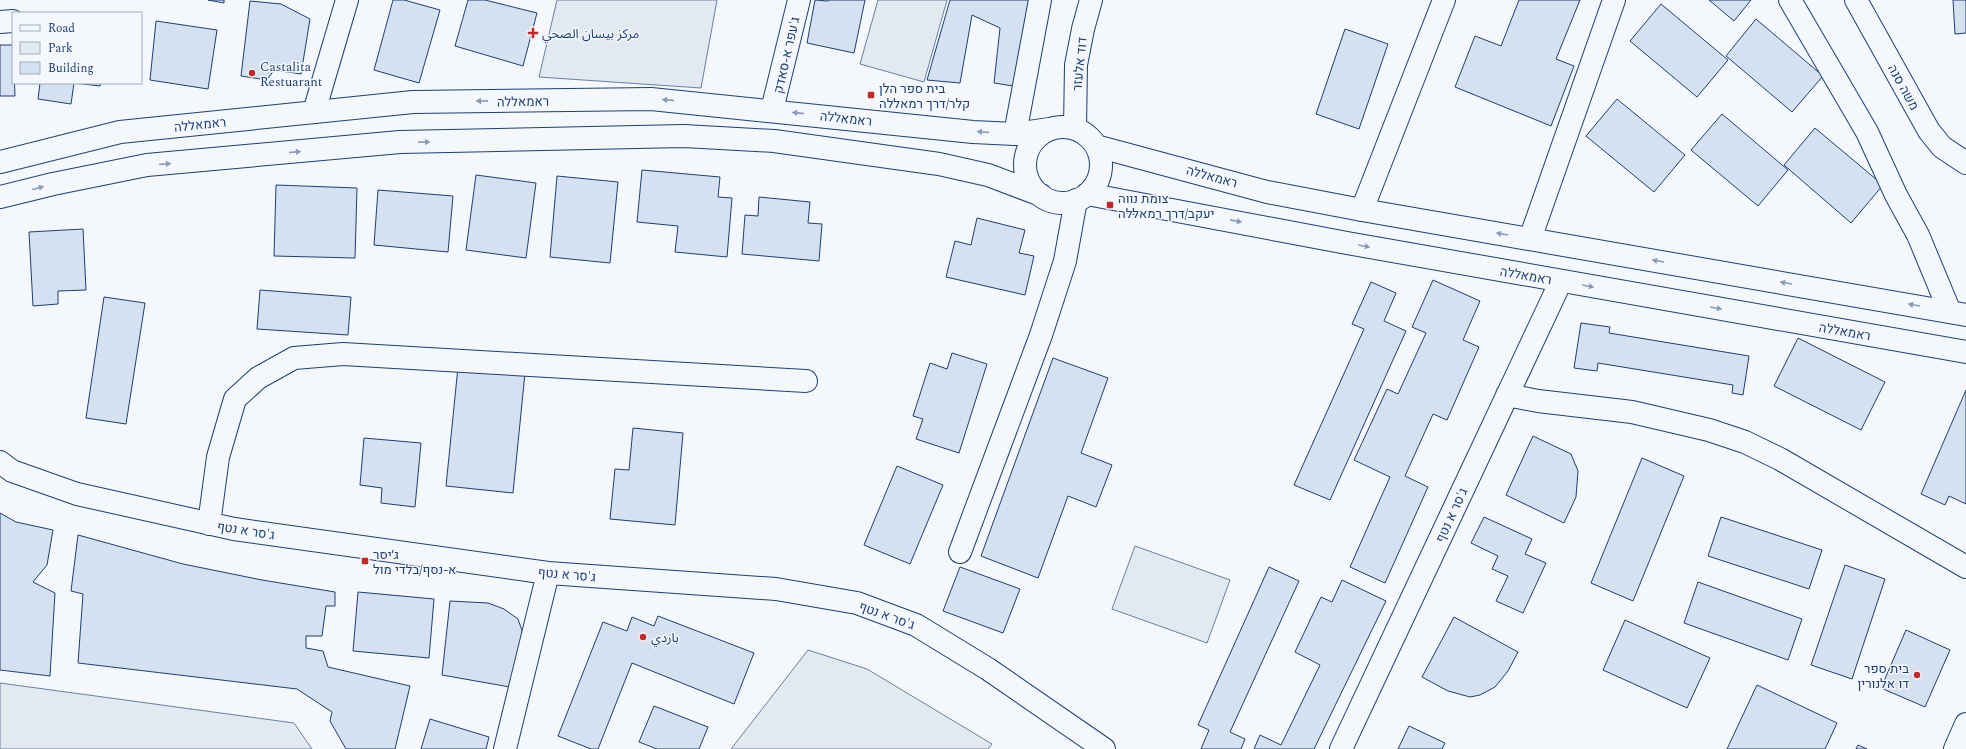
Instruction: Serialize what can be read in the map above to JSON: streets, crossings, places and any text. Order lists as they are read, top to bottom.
{
  "streets": {
    "main road": [
      "ג'עפר א-סאדק",
      "דוד אלעזר",
      "משה סנה",
      "ראמאללה",
      "ג'סר א נטף"
    ]
  },
  "crossings": [
    ["ג'עפר א-סאדק", "ראמאללה"],
    ["דוד אלעזר", "ראמאללה"],
    ["ראמאללה", "ג'סר א נטף"]
  ],
  "places": {
    "health": ["مركز بيسان الصحي"],
    "other": ["Castalita Restuarant", "باردي", "בית ספר דו אלנורין"],
    "transit": ["בית ספר הלן קלר/דרך רמאללה", "צומת נווה יעקב/דרך רמאללה", "ג׳יסר א-נסף/בלדי מול"]
  },
  "legend": ["Road", "Park", "Building"]
}
